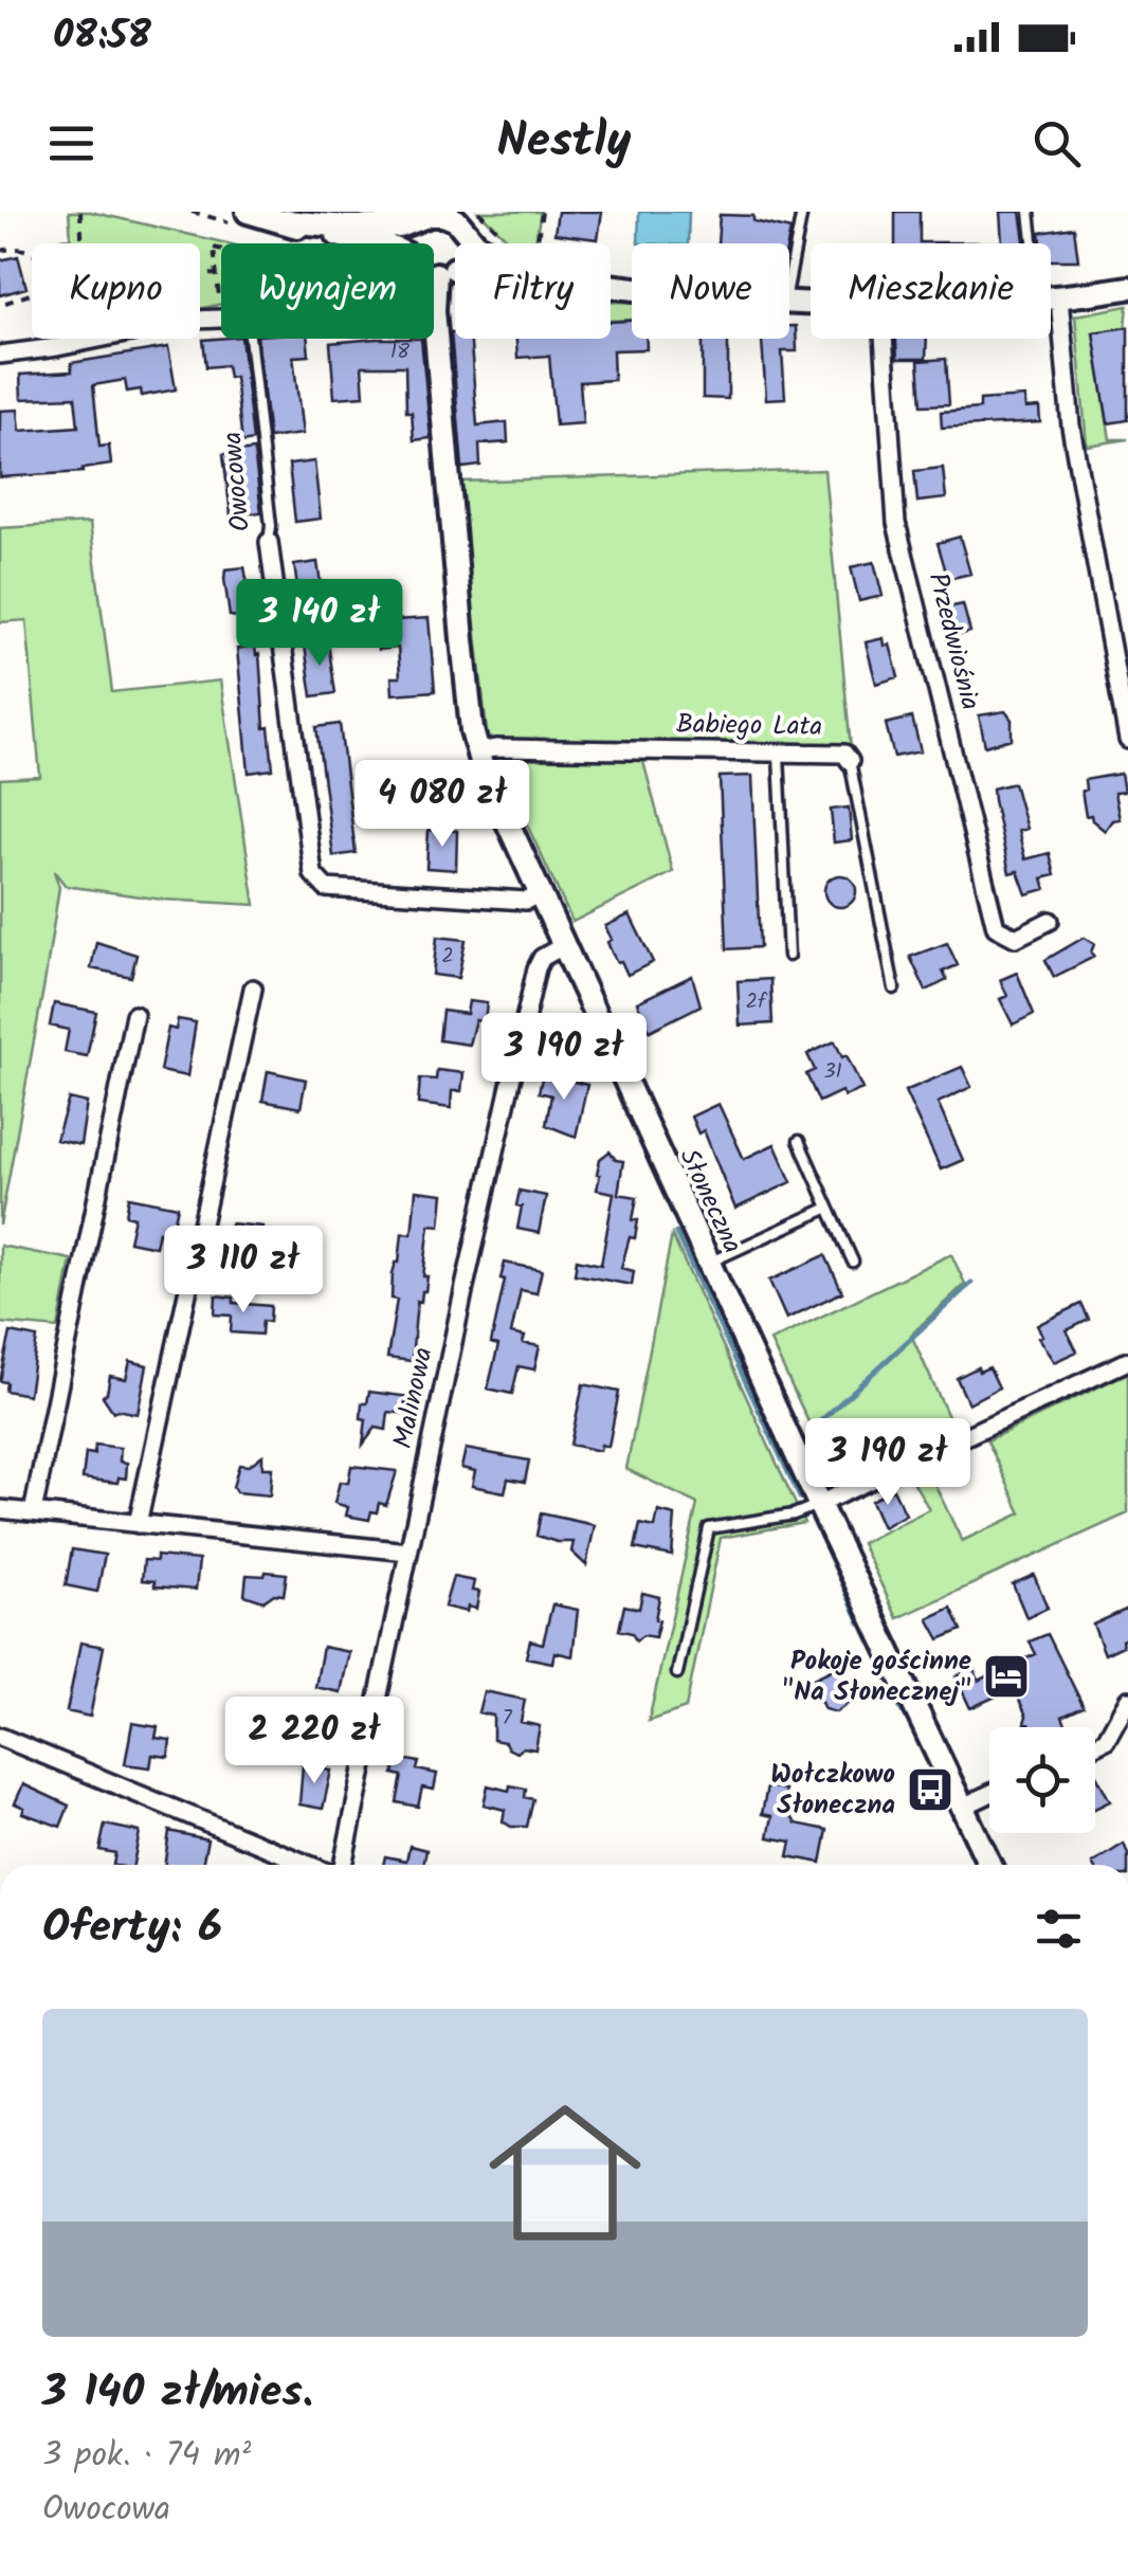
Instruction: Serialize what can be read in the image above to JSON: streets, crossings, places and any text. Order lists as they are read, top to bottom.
{
  "streets": {
    "street": [
      "Owocowa",
      "Przedwiośnia",
      "Babiego Lata",
      "Słoneczna",
      "Malinowa"
    ]
  },
  "crossings": [
    ["Owocowa", "Słoneczna"],
    ["Babiego Lata", "Słoneczna"],
    ["Słoneczna", "Malinowa"]
  ],
  "places": {
    "hotel": ["Pokoje gościnne \"Na Słonecznej\""],
    "bus stop": ["Wołczkowo Słoneczna"]
  },
  "house_numbers": [
    "18",
    "2",
    "2f",
    "31",
    "7"
  ],
  "page": {
    "status": "08:58",
    "header": "Nestly",
    "chip": [
      "Kupno",
      "Wynajem",
      "Filtry",
      "Nowe",
      "Mieszkanie"
    ],
    "price": [
      "3 140 zł",
      "4 080 zł",
      "3 190 zł",
      "3 110 zł",
      "3 190 zł",
      "2 220 zł"
    ],
    "heading": "Oferty: 6",
    "list": [
      {
        "name": "3 140 zł/mies.",
        "note": "3 pok. · 74 m² · Owocowa"
      }
    ]
  }
}
